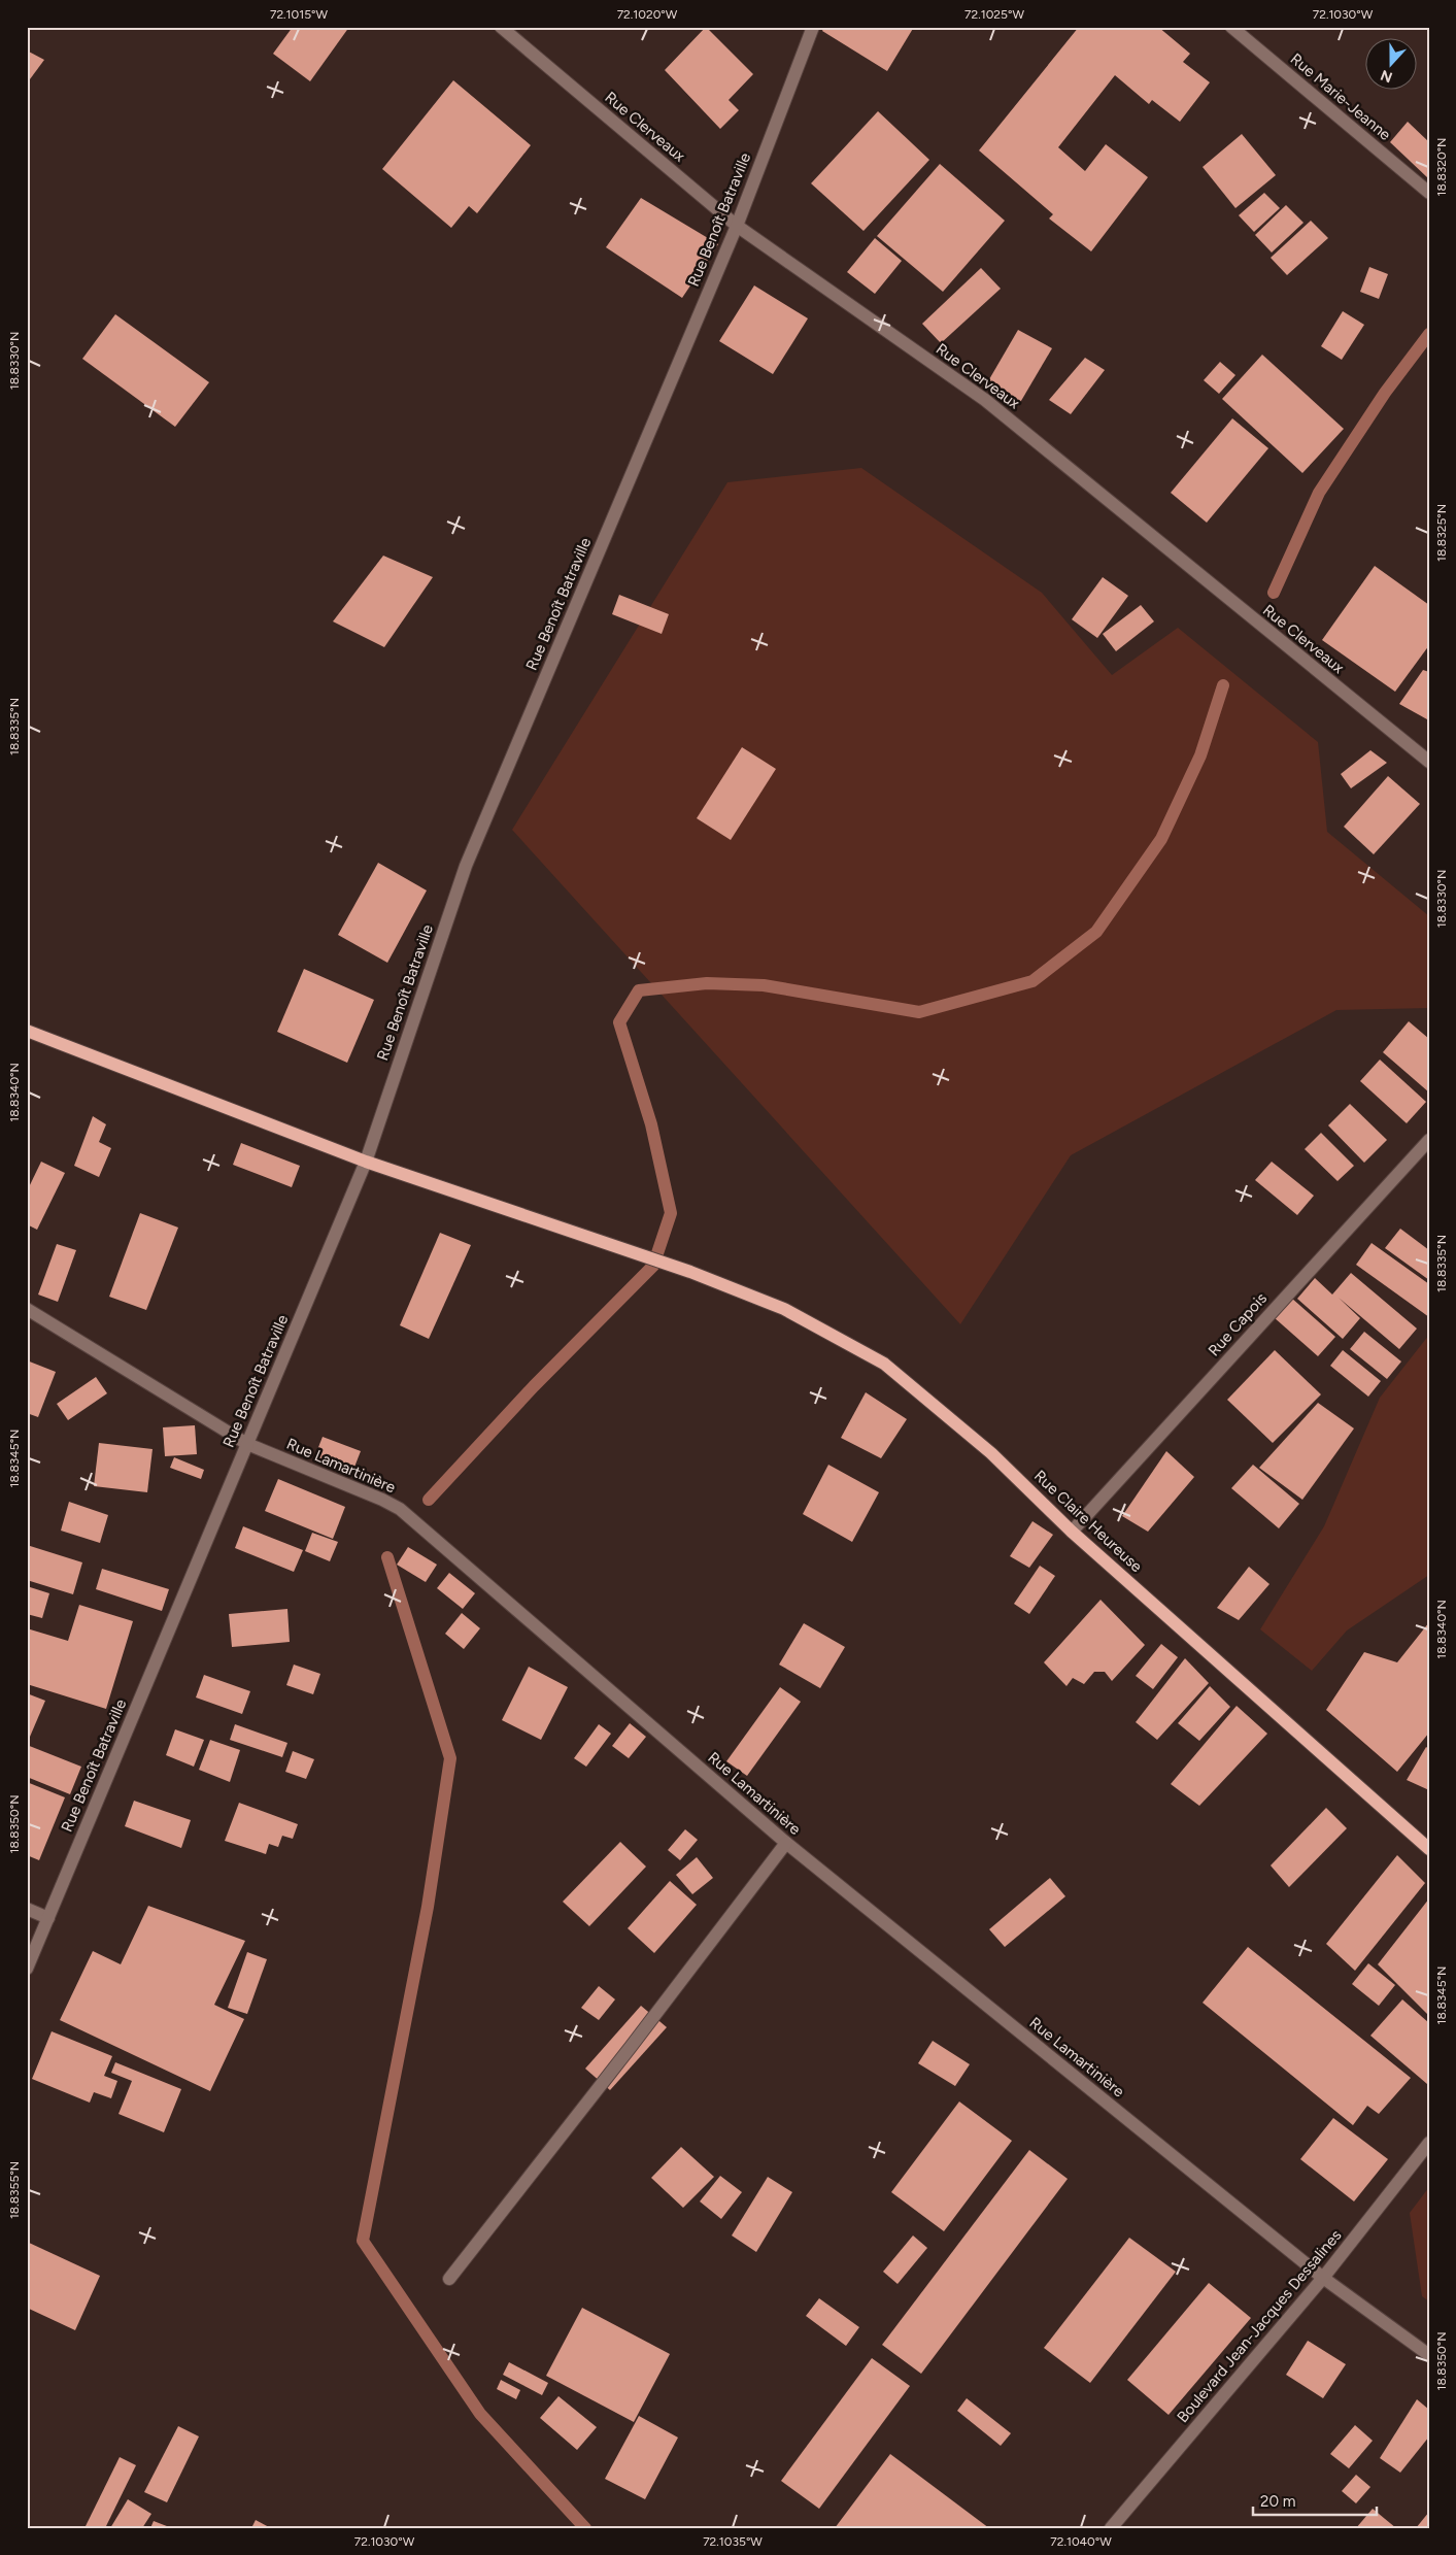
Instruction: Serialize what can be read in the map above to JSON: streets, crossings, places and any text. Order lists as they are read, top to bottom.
{
  "streets": {
    "main road": ["Rue Claire Heureuse"],
    "street": [
      "Rue Marie-Jeanne",
      "Rue Clerveaux",
      "Rue Benoît Batraville",
      "Rue Capois",
      "Rue Lamartinière",
      "Boulevard Jean-Jacques Dessalines"
    ]
  },
  "crossings": [
    ["Rue Clerveaux", "Rue Benoît Batraville"],
    ["Rue Benoît Batraville", "Rue Lamartinière"],
    ["Rue Benoît Batraville", "Rue Claire Heureuse"],
    ["Rue Capois", "Rue Claire Heureuse"],
    ["Rue Lamartinière", "Boulevard Jean-Jacques Dessalines"]
  ],
  "scale_bar": "20 m",
  "north": "bottom",
  "coordinates": [
    "72.1015°W",
    "72.1020°W",
    "72.1025°W",
    "72.1030°W",
    "18.8320°N",
    "18.8330°N",
    "18.8325°N",
    "18.8335°N",
    "18.8340°N",
    "18.8345°N",
    "18.8350°N",
    "18.8355°N",
    "72.1035°W",
    "72.1040°W"
  ]
}
